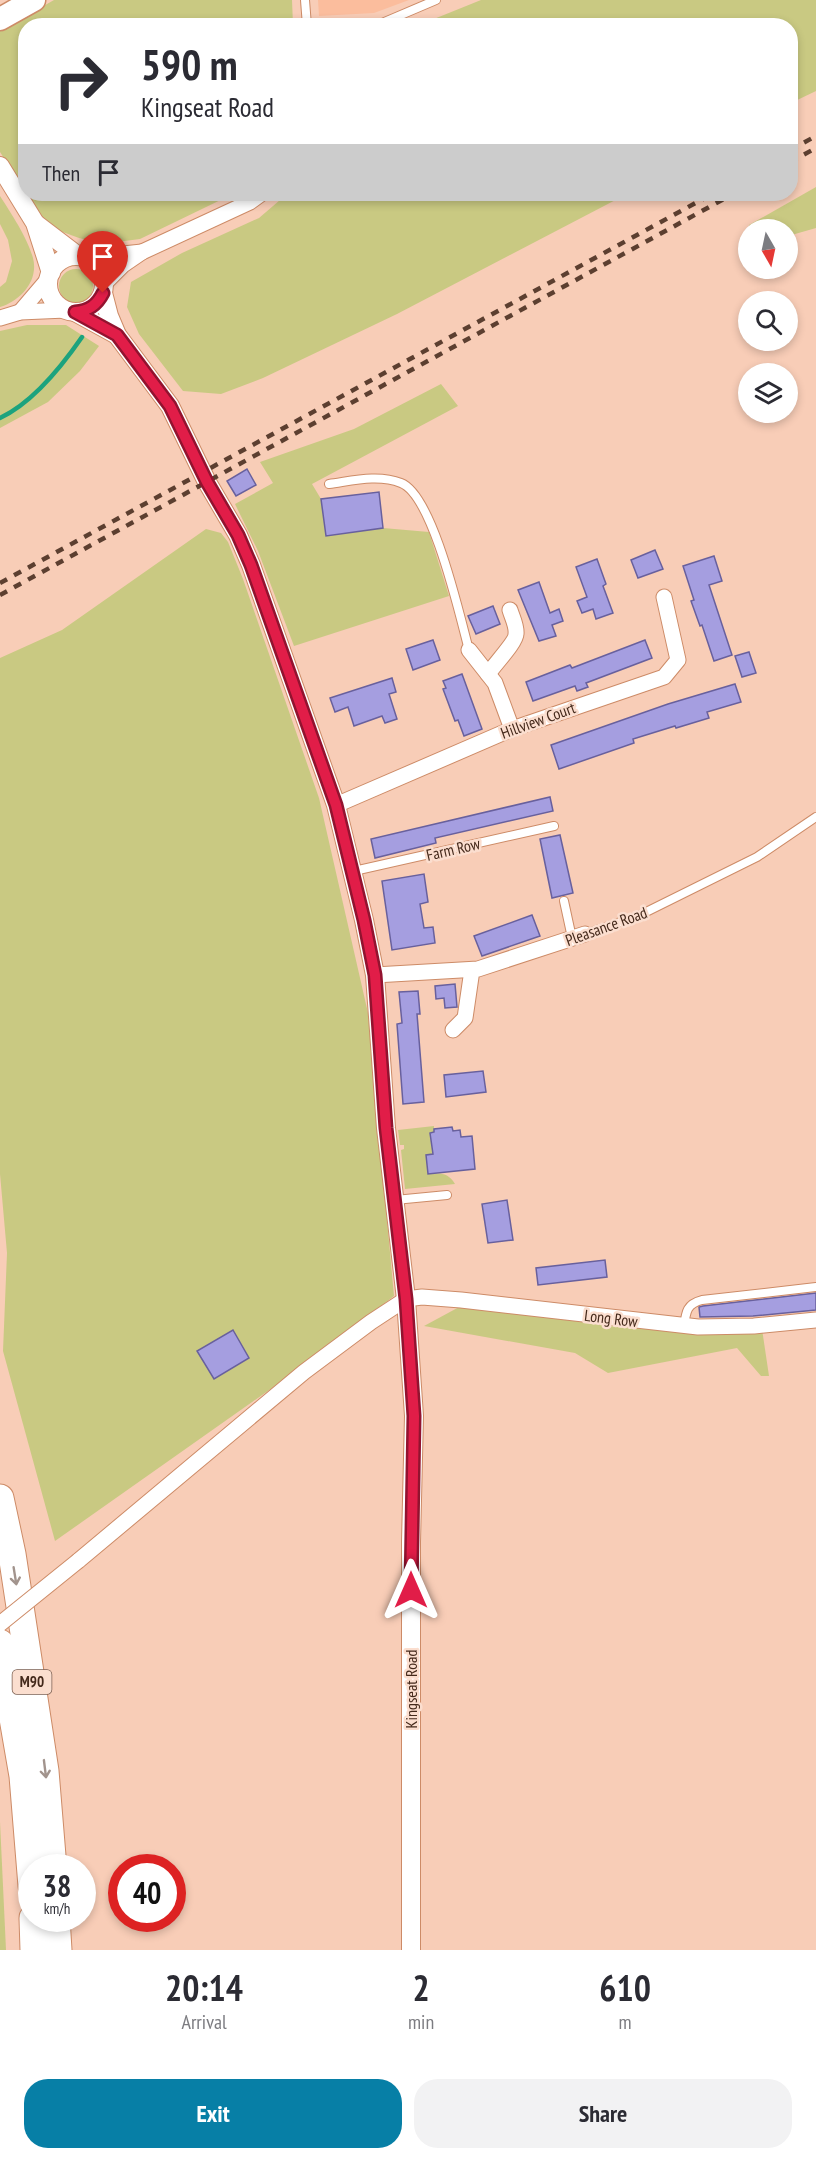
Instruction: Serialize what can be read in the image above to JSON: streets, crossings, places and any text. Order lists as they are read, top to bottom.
{
  "streets": {
    "highway": ["M90"],
    "street": [
      "Hillview Court",
      "Pleasance Road",
      "Long Row",
      "Kingseat Road"
    ],
    "lane": ["Farm Row"]
  },
  "crossings": [
    ["Hillview Court", "Kingseat Road"],
    ["Farm Row", "Kingseat Road"],
    ["Pleasance Road", "Kingseat Road"],
    ["Long Row", "Kingseat Road"]
  ],
  "north": "bottom",
  "page": {
    "turn": ["590 m", "Kingseat Road"],
    "then": "Then",
    "speed": "38 km/h",
    "limit": "40",
    "eta": [
      "20:14",
      "Arrival",
      "2",
      "min",
      "610",
      "m"
    ],
    "buttons": ["Exit", "Share"]
  }
}
